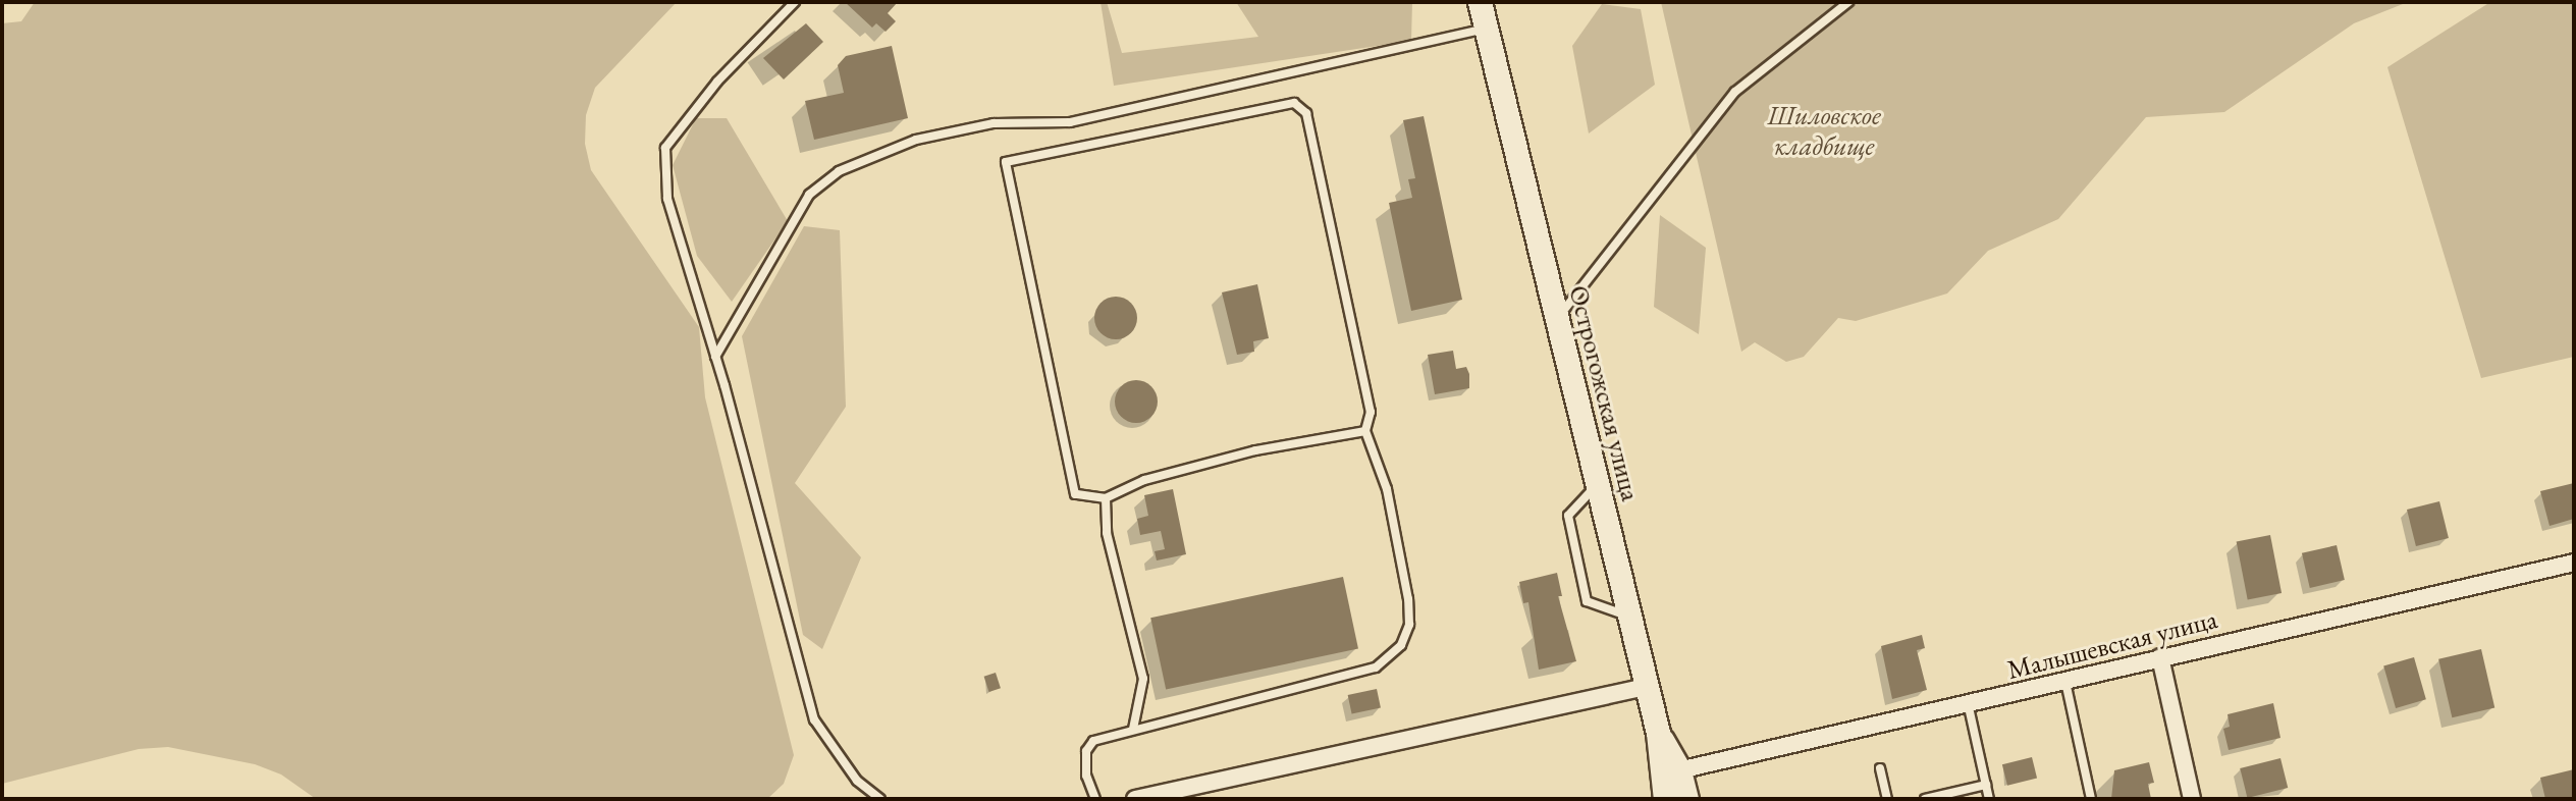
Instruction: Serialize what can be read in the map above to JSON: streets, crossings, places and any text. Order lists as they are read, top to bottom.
{
  "streets": {
    "street": ["Острогожская улица", "Малышевская улица"]
  },
  "crossings": [
    ["Острогожская улица", "Малышевская улица"]
  ],
  "parks": ["Шиловское кладбище"]
}
